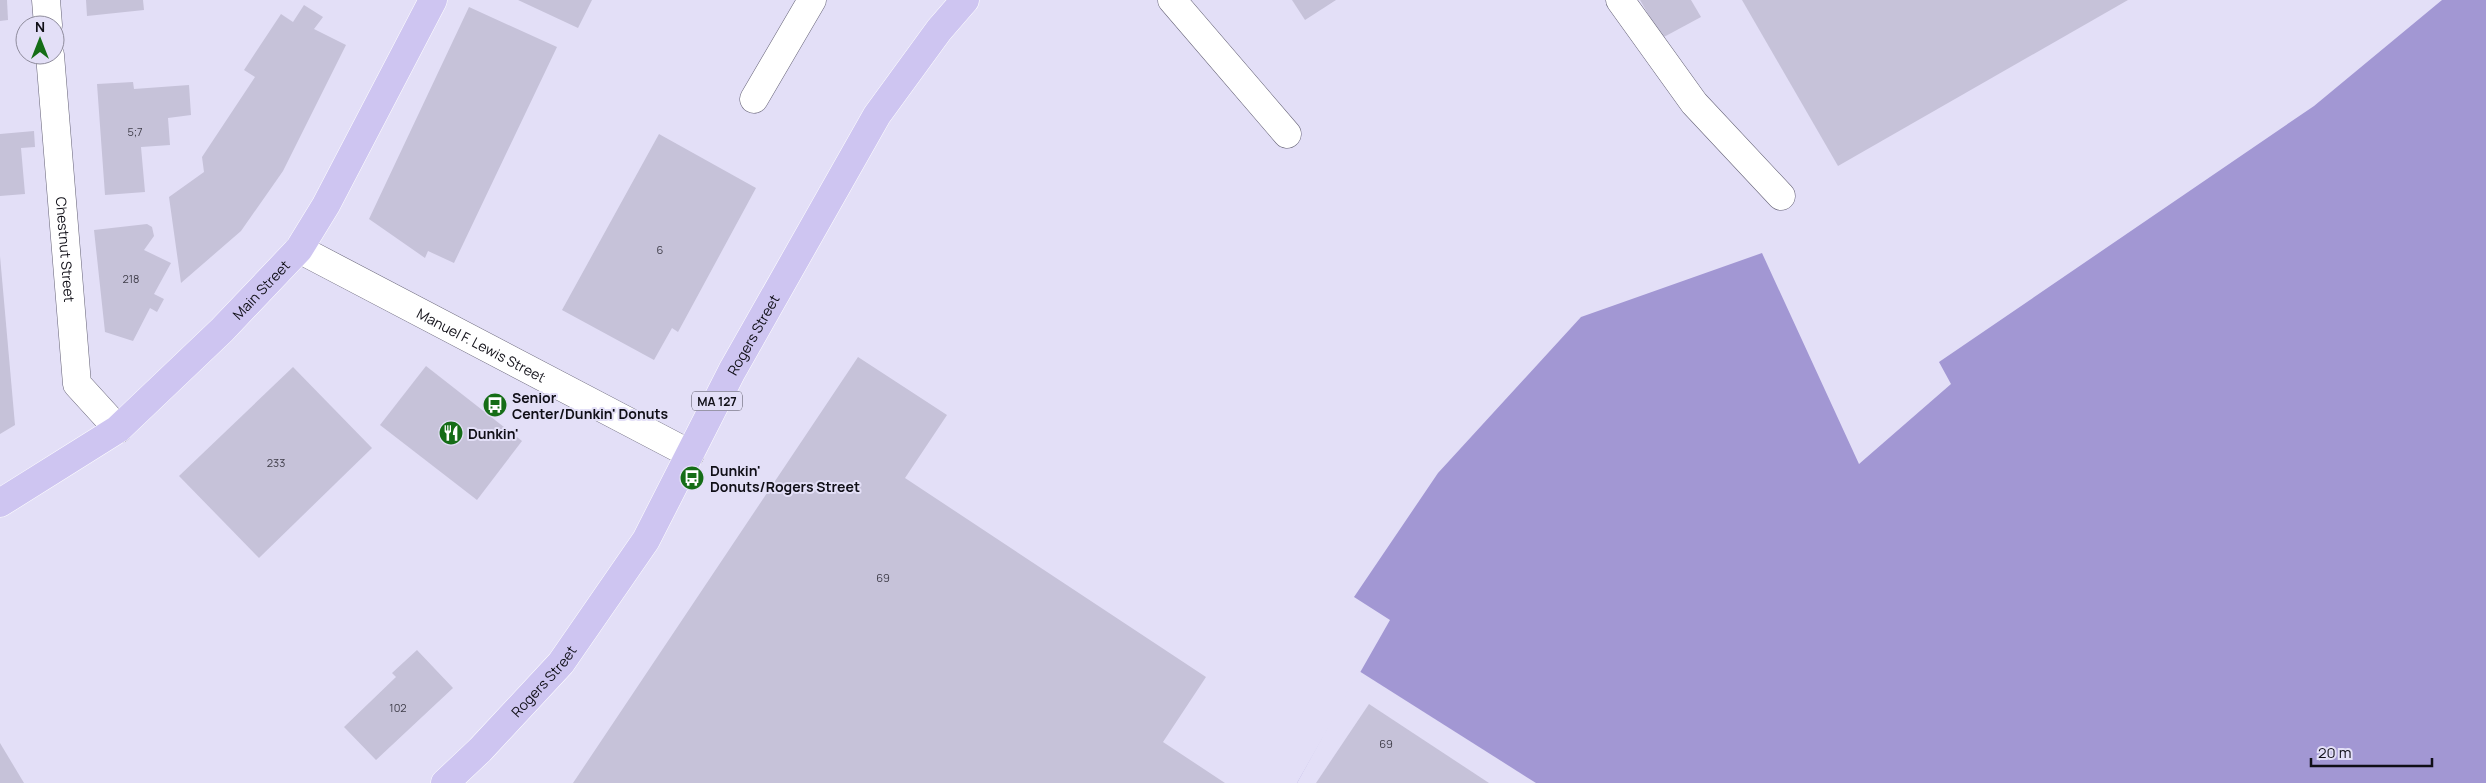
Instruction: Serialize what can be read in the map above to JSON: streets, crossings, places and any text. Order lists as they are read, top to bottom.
{
  "streets": {
    "main road": ["Main Street", "Rogers Street", "MA 127"],
    "street": ["Chestnut Street", "Manuel F. Lewis Street"]
  },
  "crossings": [
    ["Chestnut Street", "Main Street"],
    ["Main Street", "Manuel F. Lewis Street"],
    ["Rogers Street", "Manuel F. Lewis Street"]
  ],
  "places": {
    "bus stop": ["Senior Center/Dunkin' Donuts", "Dunkin' Donuts/Rogers Street"],
    "restaurant": ["Dunkin'"]
  },
  "house_numbers": [
    "5;7",
    "6",
    "218",
    "233",
    "69",
    "102",
    "69"
  ],
  "scale_bar": "20 m",
  "north": "top"
}
